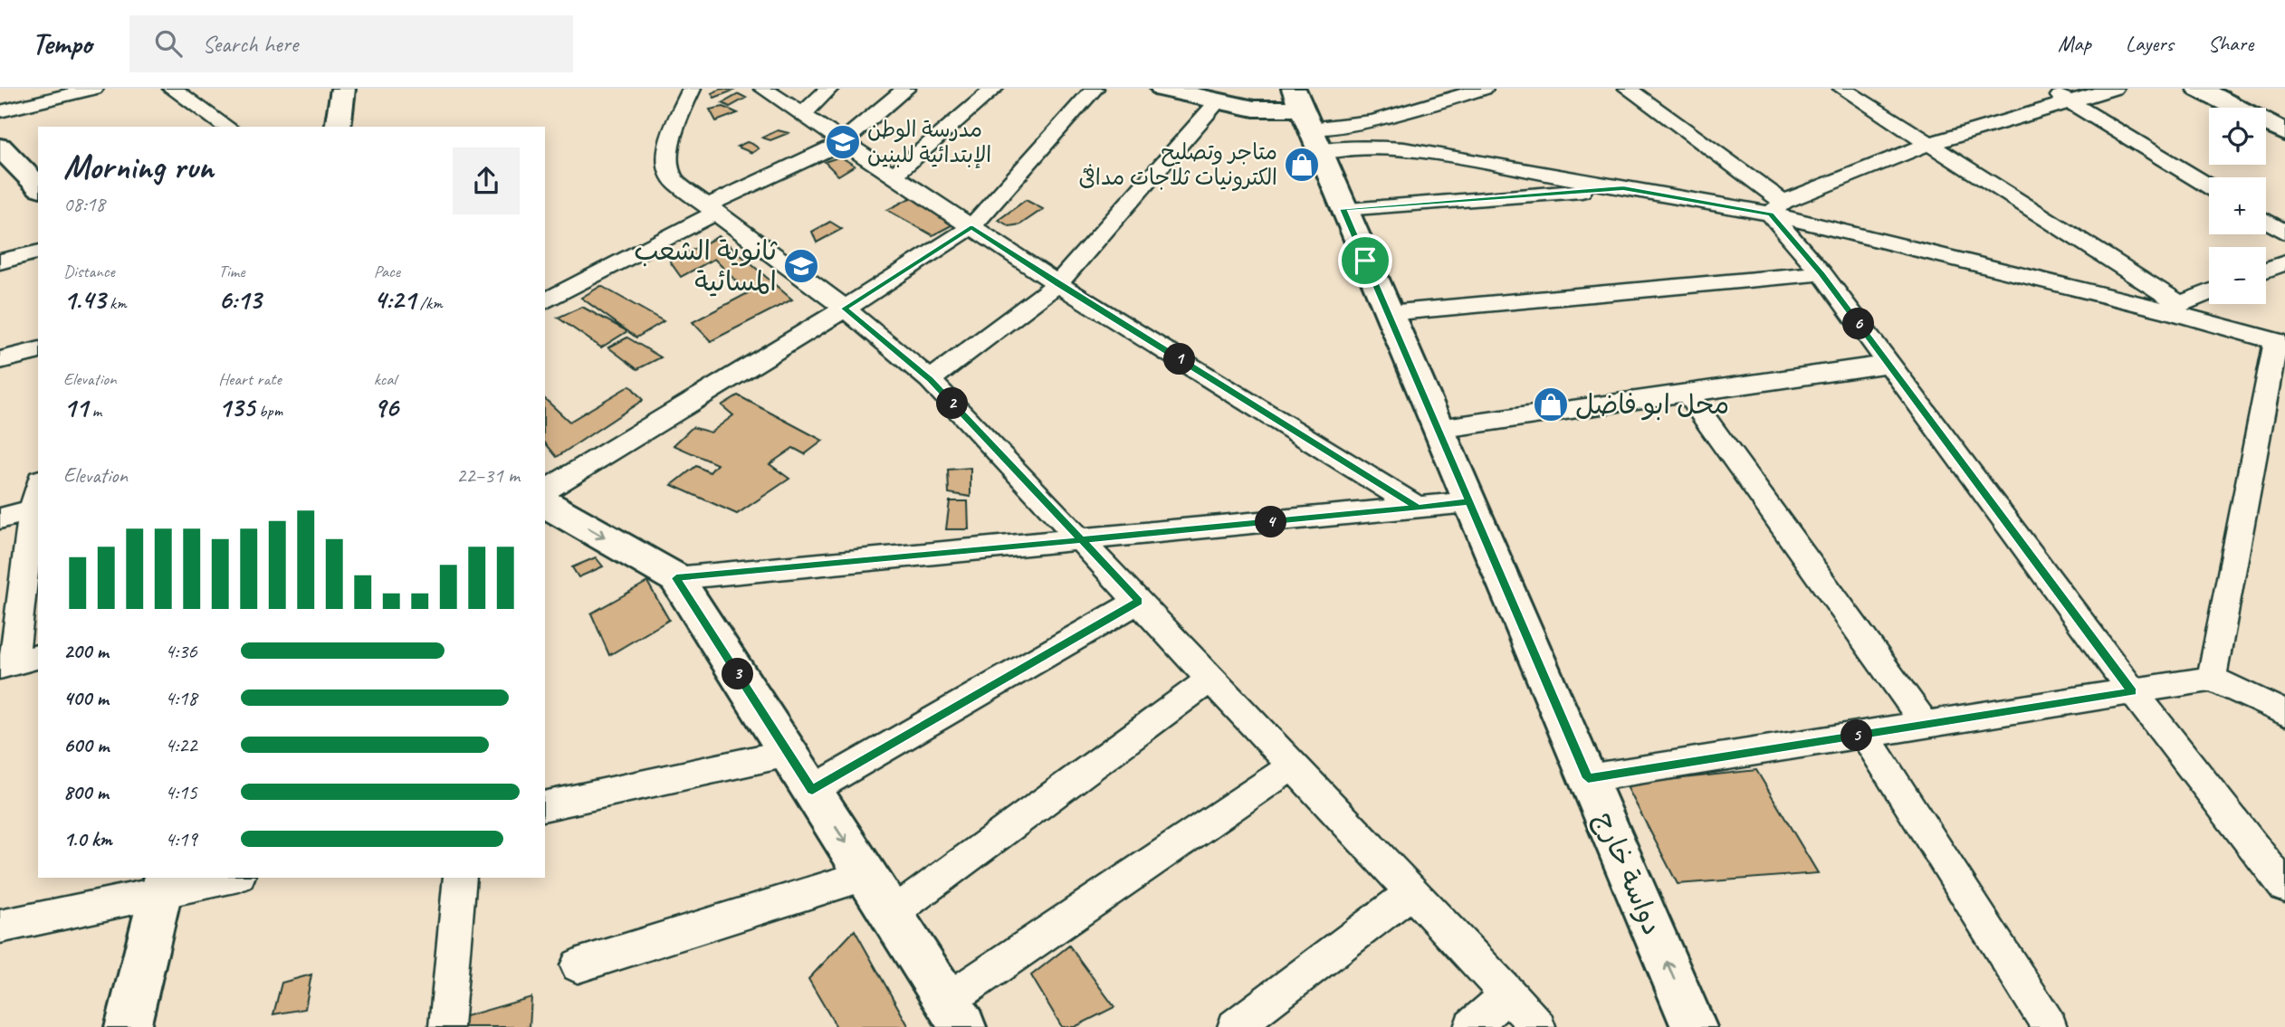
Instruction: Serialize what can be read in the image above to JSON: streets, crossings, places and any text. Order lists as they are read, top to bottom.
{
  "streets": {
    "street": ["دواسة خارج"]
  },
  "places": {
    "school or university": ["مدرسة الوطن الإبتدائية للبنين", "ثانوية الشعب المسائية"],
    "shop": ["متاجر وتصليح الكترونيات ثلاجات مدافئ", "محل ابو فاضل"]
  },
  "page": {
    "header": "Tempo",
    "search": "Search here",
    "nav": ["Map", "Layers", "Share"],
    "map_buttons": ["+", "−"],
    "heading": ["Morning run", "08:18"],
    "stats": [
      ["Distance", "1.43 km"],
      ["Time", "6:13"],
      ["Pace", "4:21 /km"],
      ["Elevation", "11 m"],
      ["Heart rate", "135 bpm"],
      ["kcal", "96"]
    ],
    "pins": [
      "6",
      "1",
      "2",
      "4",
      "3",
      "5"
    ],
    "chart": ["Elevation", "22–31 m"],
    "list": [
      {
        "name": "200 m",
        "note": "4:36"
      },
      {
        "name": "400 m",
        "note": "4:18"
      },
      {
        "name": "600 m",
        "note": "4:22"
      },
      {
        "name": "800 m",
        "note": "4:15"
      },
      {
        "name": "1.0 km",
        "note": "4:19"
      }
    ]
  }
}
